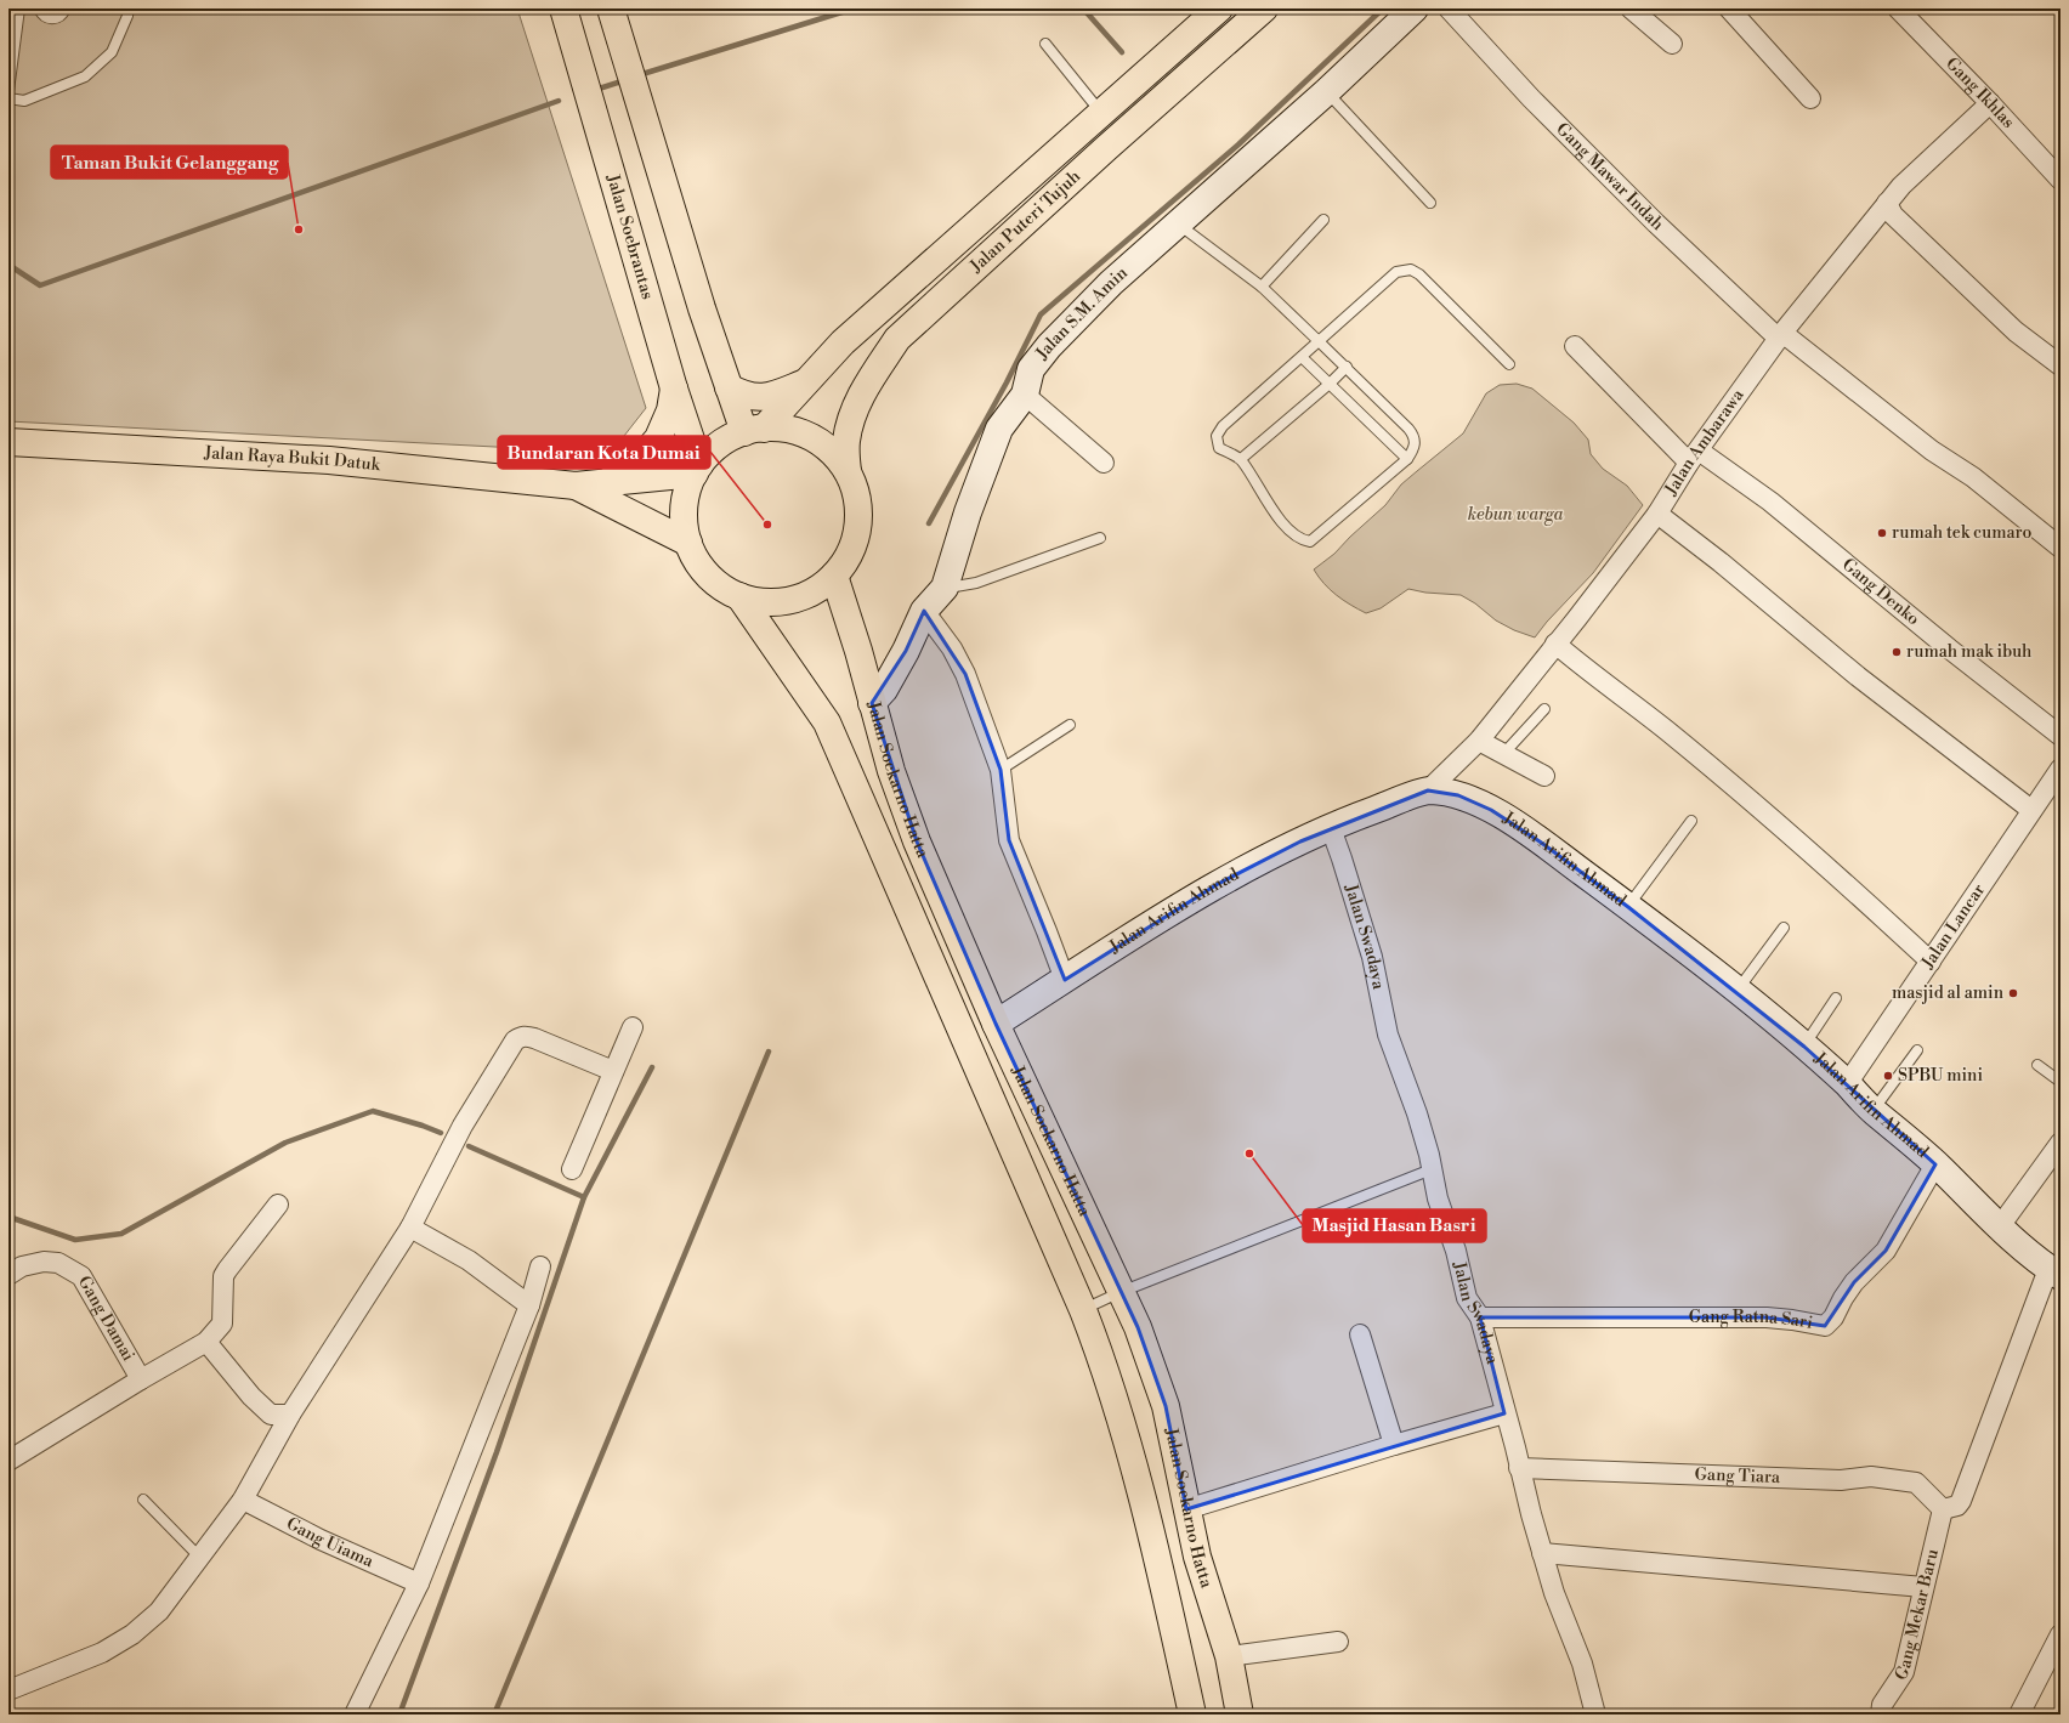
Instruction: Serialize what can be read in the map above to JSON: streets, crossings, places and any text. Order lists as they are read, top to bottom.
{
  "streets": {
    "main road": [
      "Jalan Puteri Tujuh",
      "Jalan Soebrantas",
      "Jalan Raya Bukit Datuk",
      "Jalan Soekarno Hatta"
    ],
    "street": [
      "Gang Ikhlas",
      "Gang Mawar Indah",
      "Jalan S.M. Amin",
      "Jalan Ambarawa",
      "Gang Denko",
      "Jalan Arifin Ahmad",
      "Jalan Lancar",
      "Jalan Swadaya",
      "Gang Damai",
      "Gang Ratna Sari",
      "Gang Tiara",
      "Gang Uiama",
      "Gang Mekar Baru"
    ]
  },
  "crossings": [
    ["Gang Ikhlas", "Jalan Ambarawa"],
    ["Gang Mawar Indah", "Jalan Ambarawa"],
    ["Jalan Soebrantas", "Jalan Raya Bukit Datuk"],
    ["Jalan S.M. Amin", "Jalan Soekarno Hatta"],
    ["Jalan Ambarawa", "Gang Denko"],
    ["Jalan Ambarawa", "Jalan Arifin Ahmad"],
    ["Jalan Soekarno Hatta", "Jalan Arifin Ahmad"],
    ["Jalan Arifin Ahmad", "Jalan Lancar"],
    ["Jalan Arifin Ahmad", "Jalan Swadaya"],
    ["Jalan Arifin Ahmad", "Gang Ratna Sari"],
    ["Jalan Swadaya", "Gang Ratna Sari"],
    ["Jalan Swadaya", "Gang Tiara"],
    ["Gang Tiara", "Gang Mekar Baru"]
  ],
  "parks": ["kebun warga"],
  "places": [
    "Taman Bukit Gelanggang",
    "Bundaran Kota Dumai",
    "rumah tek cumaro",
    "rumah mak ibuh",
    "masjid al amin",
    "SPBU mini",
    "Masjid Hasan Basri"
  ]
}
